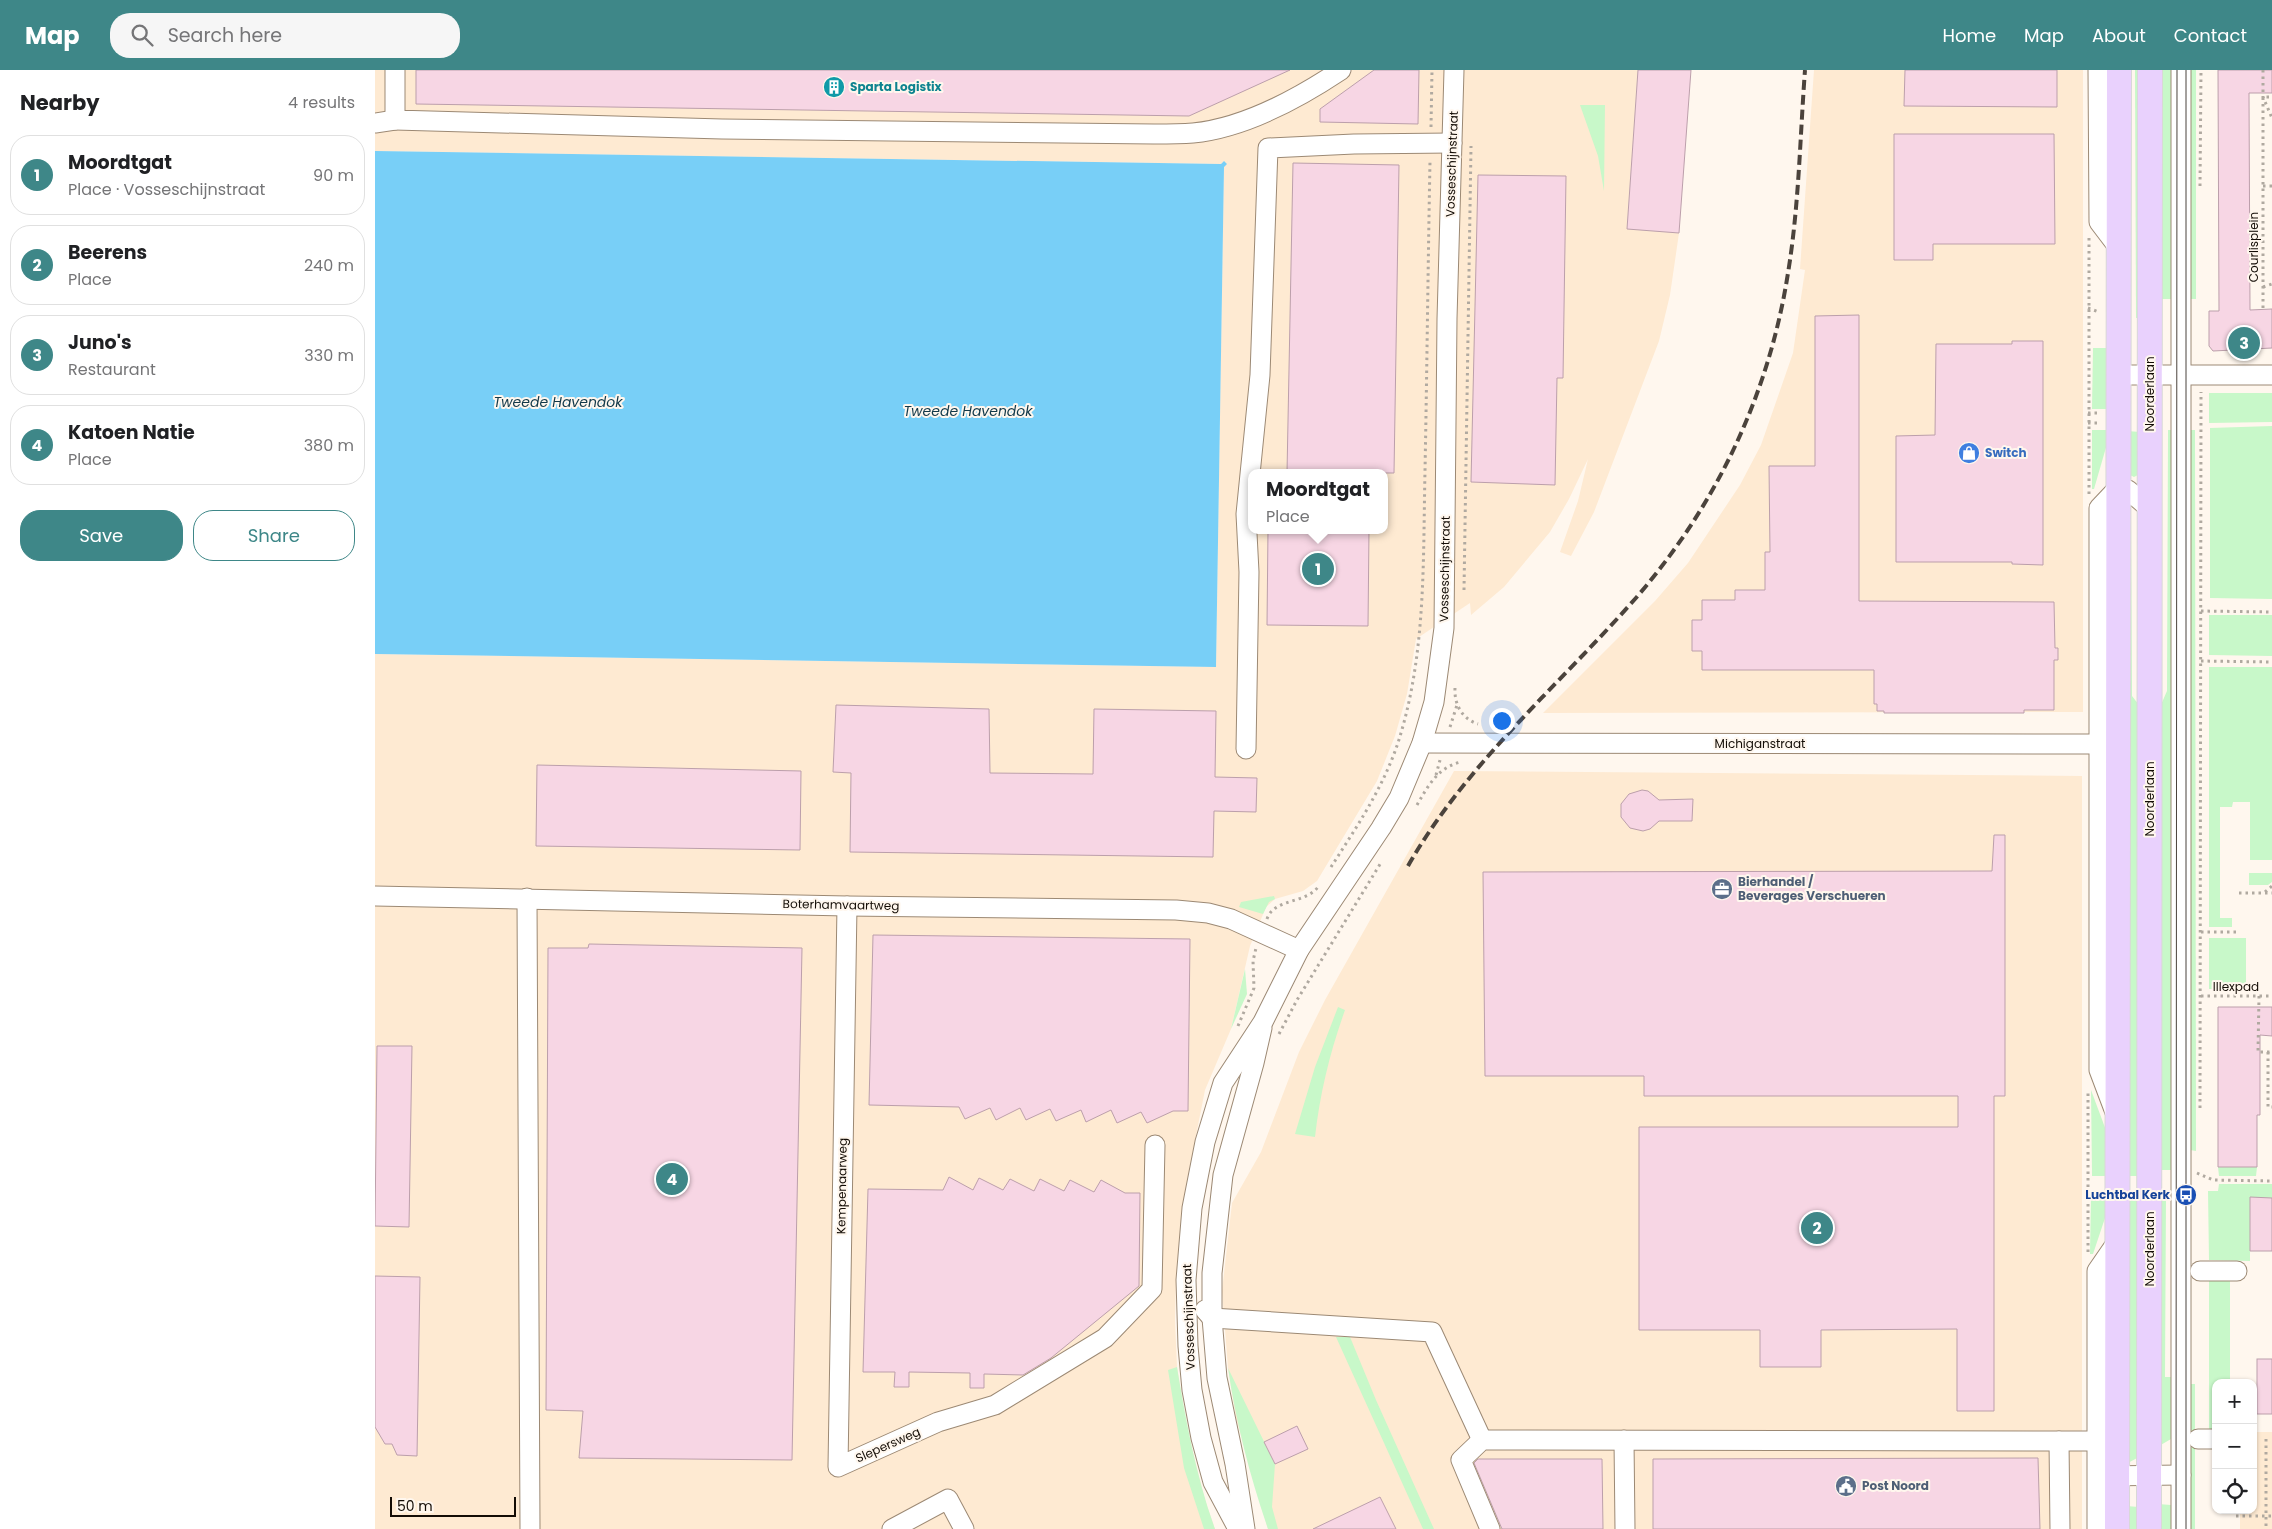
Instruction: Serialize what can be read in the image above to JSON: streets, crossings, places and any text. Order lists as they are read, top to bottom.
{
  "streets": {
    "main road": ["Noorderlaan"],
    "street": [
      "Vosseschijnstraat",
      "Michiganstraat",
      "Boterhamvaartweg",
      "Kempenaarweg",
      "Slepersweg"
    ],
    "path": ["Courlisplein", "Illexpad"]
  },
  "crossings": [
    ["Vosseschijnstraat", "Michiganstraat"],
    ["Vosseschijnstraat", "Boterhamvaartweg"],
    ["Boterhamvaartweg", "Kempenaarweg"],
    ["Kempenaarweg", "Slepersweg"]
  ],
  "water": ["Tweede Havendok"],
  "places": {
    "building": ["Sparta Logistix"],
    "shop": ["Switch"],
    "office": ["Bierhandel / Beverages Verschueren"],
    "bus stop": ["Luchtbal Kerk"],
    "public building": ["Post Noord"]
  },
  "scale_bar": "50 m",
  "page": {
    "header": "Map",
    "search": "Search here",
    "nav": [
      "Home",
      "Map",
      "About",
      "Contact"
    ],
    "heading": ["Nearby", "4 results"],
    "list": [
      {
        "mark": "1",
        "name": "Moordtgat",
        "note": "Place · Vosseschijnstraat",
        "value": "90 m"
      },
      {
        "mark": "2",
        "name": "Beerens",
        "note": "Place",
        "value": "240 m"
      },
      {
        "mark": "3",
        "name": "Juno's",
        "note": "Restaurant",
        "value": "330 m"
      },
      {
        "mark": "4",
        "name": "Katoen Natie",
        "note": "Place",
        "value": "380 m"
      }
    ],
    "pins": [
      "3",
      "1",
      "4",
      "2"
    ],
    "popup": ["Moordtgat", "Place"],
    "buttons": ["Save", "Share"],
    "map_buttons": ["+", "−"],
    "scale": "50 m"
  }
}
